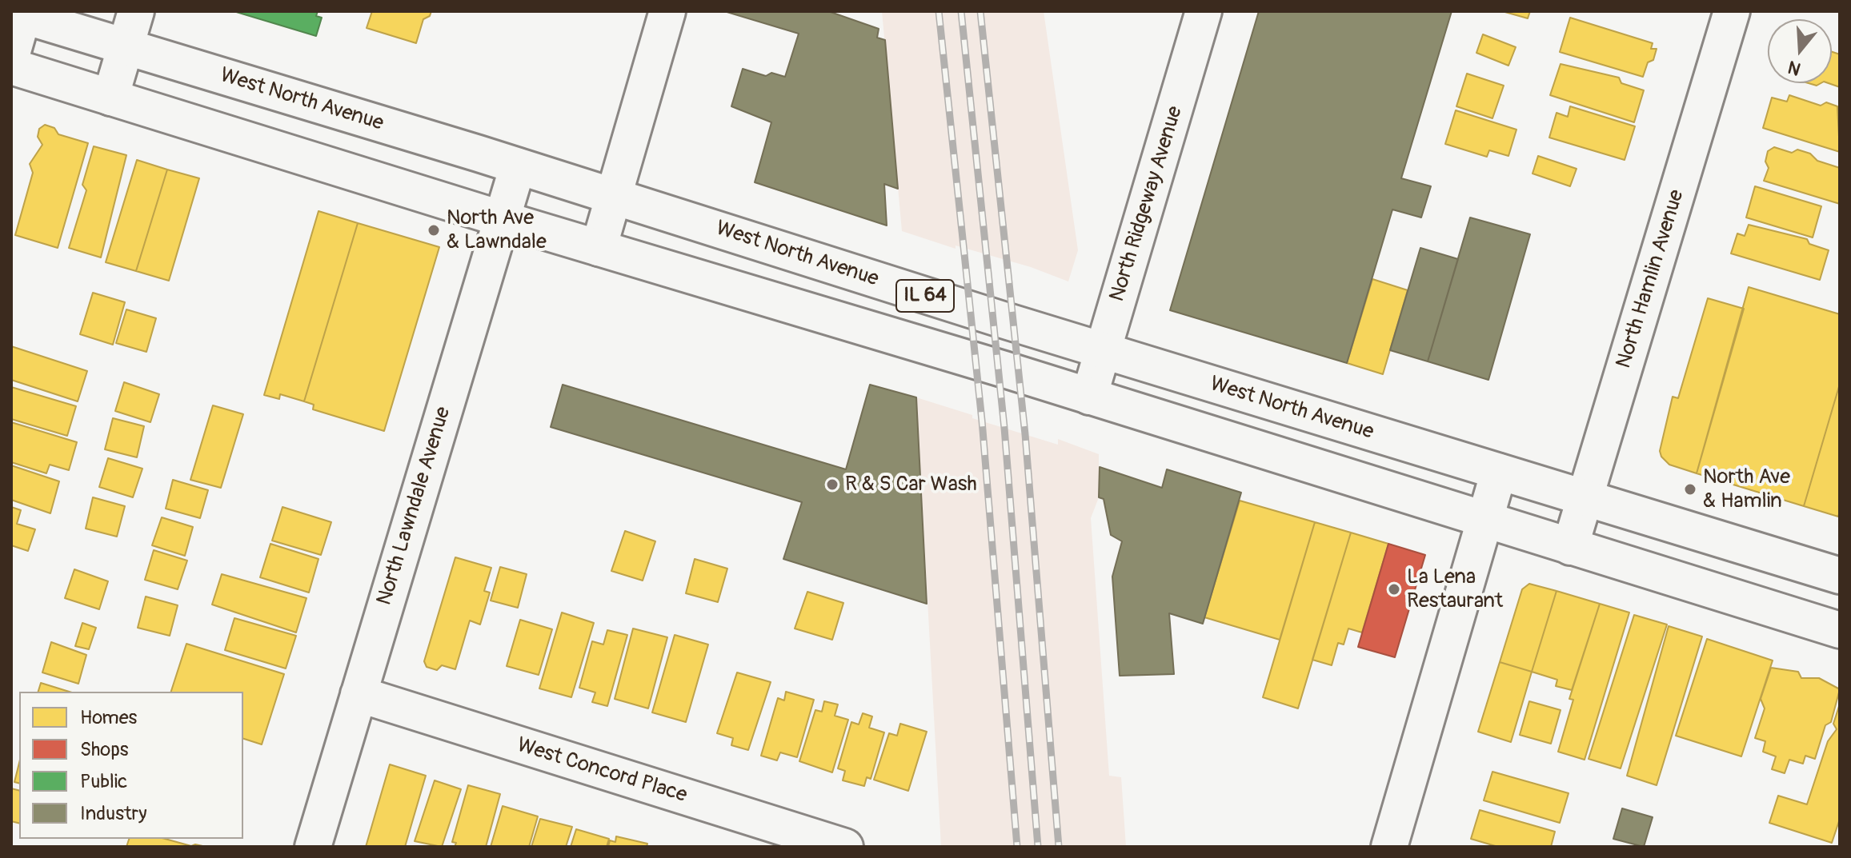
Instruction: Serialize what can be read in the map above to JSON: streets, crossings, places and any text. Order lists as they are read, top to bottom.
{
  "streets": {
    "main road": [
      "West North Avenue",
      "North Ridgeway Avenue",
      "North Hamlin Avenue",
      "IL 64",
      "North Lawndale Avenue",
      "West Concord Place"
    ]
  },
  "crossings": [
    ["West North Avenue", "North Ridgeway Avenue"],
    ["West North Avenue", "North Hamlin Avenue"],
    ["West North Avenue", "North Lawndale Avenue"],
    ["North Ridgeway Avenue", "IL 64"],
    ["North Hamlin Avenue", "IL 64"],
    ["IL 64", "North Lawndale Avenue"],
    ["North Lawndale Avenue", "West Concord Place"]
  ],
  "places": [
    "North Ave & Lawndale",
    "R & S Car Wash",
    "North Ave & Hamlin",
    "La Lena Restaurant"
  ],
  "legend": [
    "Homes",
    "Shops",
    "Public",
    "Industry"
  ],
  "north": "bottom"
}
